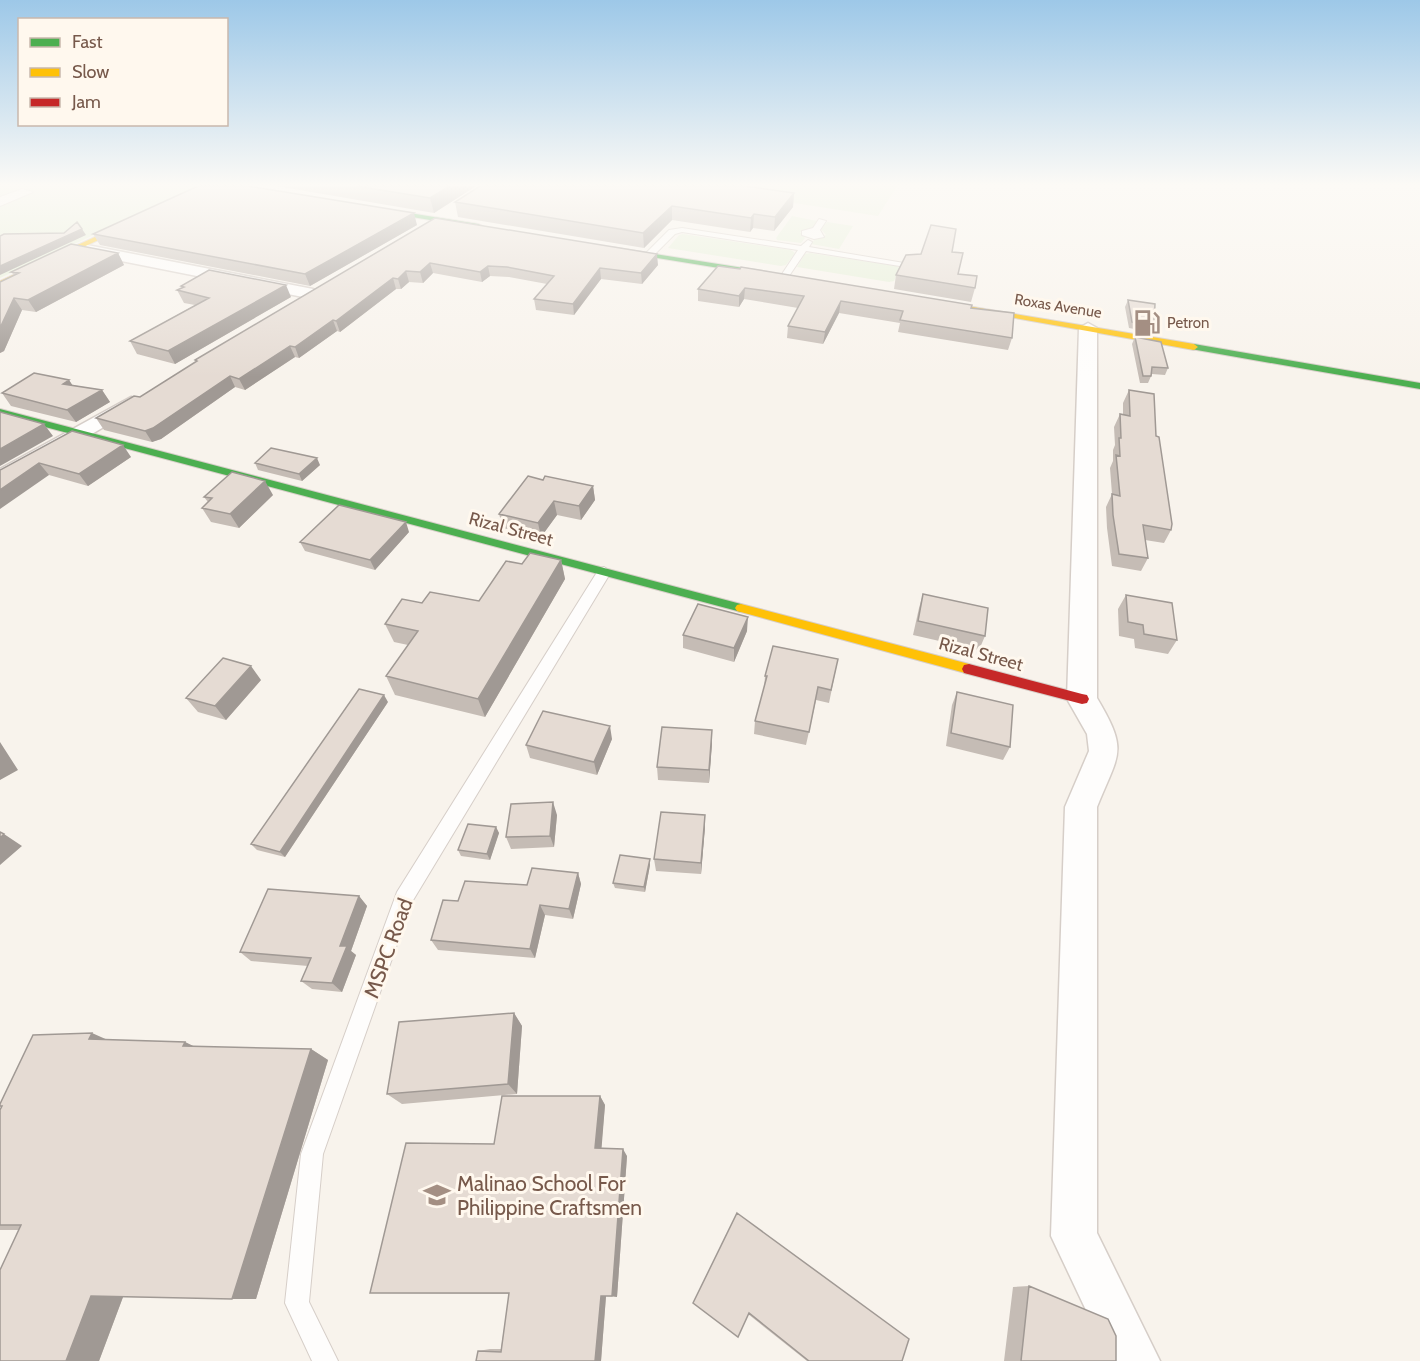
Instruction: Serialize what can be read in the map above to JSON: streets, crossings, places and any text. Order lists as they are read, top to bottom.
{
  "streets": {
    "main road": ["Roxas Avenue", "Rizal Street"],
    "lane": ["MSPC Road"]
  },
  "crossings": [
    ["Rizal Street", "MSPC Road"]
  ],
  "places": {
    "fuel station": ["Petron"],
    "school or university": ["Malinao School For Philippine Craftsmen"]
  },
  "legend": ["Fast", "Slow", "Jam"]
}
